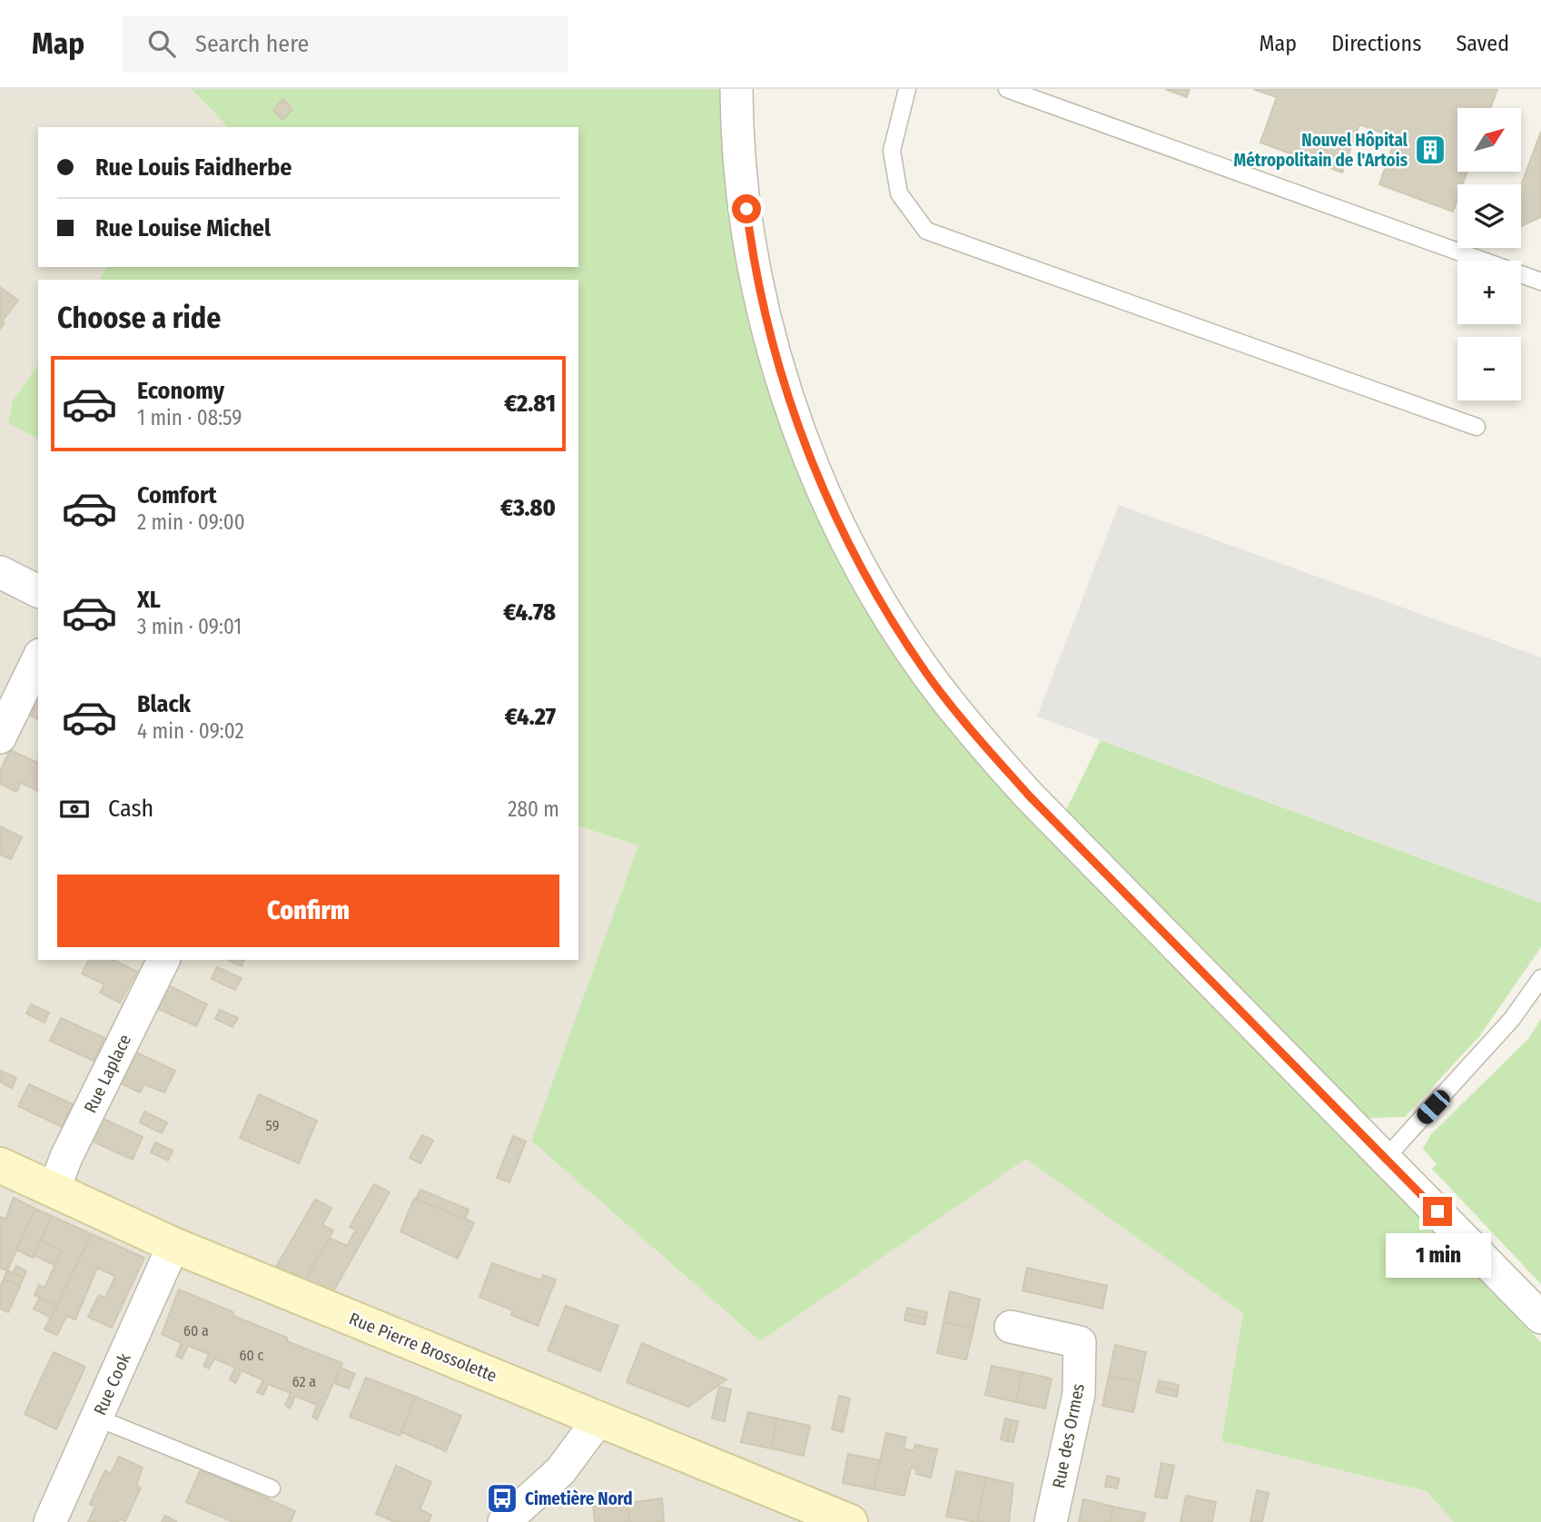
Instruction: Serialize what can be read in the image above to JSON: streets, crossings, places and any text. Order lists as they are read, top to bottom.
{
  "streets": {
    "street": [
      "Rue Laplace",
      "Rue Pierre Brossolette",
      "Rue Cook",
      "Rue des Ormes"
    ]
  },
  "crossings": [
    ["Rue Laplace", "Rue Pierre Brossolette"],
    ["Rue Pierre Brossolette", "Rue Cook"]
  ],
  "places": {
    "building": ["Nouvel Hôpital Métropolitain de l'Artois"],
    "bus stop": ["Cimetière Nord"]
  },
  "house_numbers": [
    "59",
    "60 a",
    "60 c",
    "62 a"
  ],
  "north": "top right",
  "page": {
    "header": "Map",
    "search": "Search here",
    "nav": ["Map", "Directions", "Saved"],
    "map_buttons": ["+", "−"],
    "banner": ["Rue Louis Faidherbe", "Rue Louise Michel"],
    "heading": "Choose a ride",
    "list": [
      {
        "name": "Economy",
        "note": "1 min · 08:59",
        "value": "€2.81"
      },
      {
        "name": "Comfort",
        "note": "2 min · 09:00",
        "value": "€3.80"
      },
      {
        "name": "XL",
        "note": "3 min · 09:01",
        "value": "€4.78"
      },
      {
        "name": "Black",
        "note": "4 min · 09:02",
        "value": "€4.27"
      }
    ],
    "pay": ["Cash", "280 m"],
    "buttons": "Confirm",
    "bubble": "1 min"
  }
}
